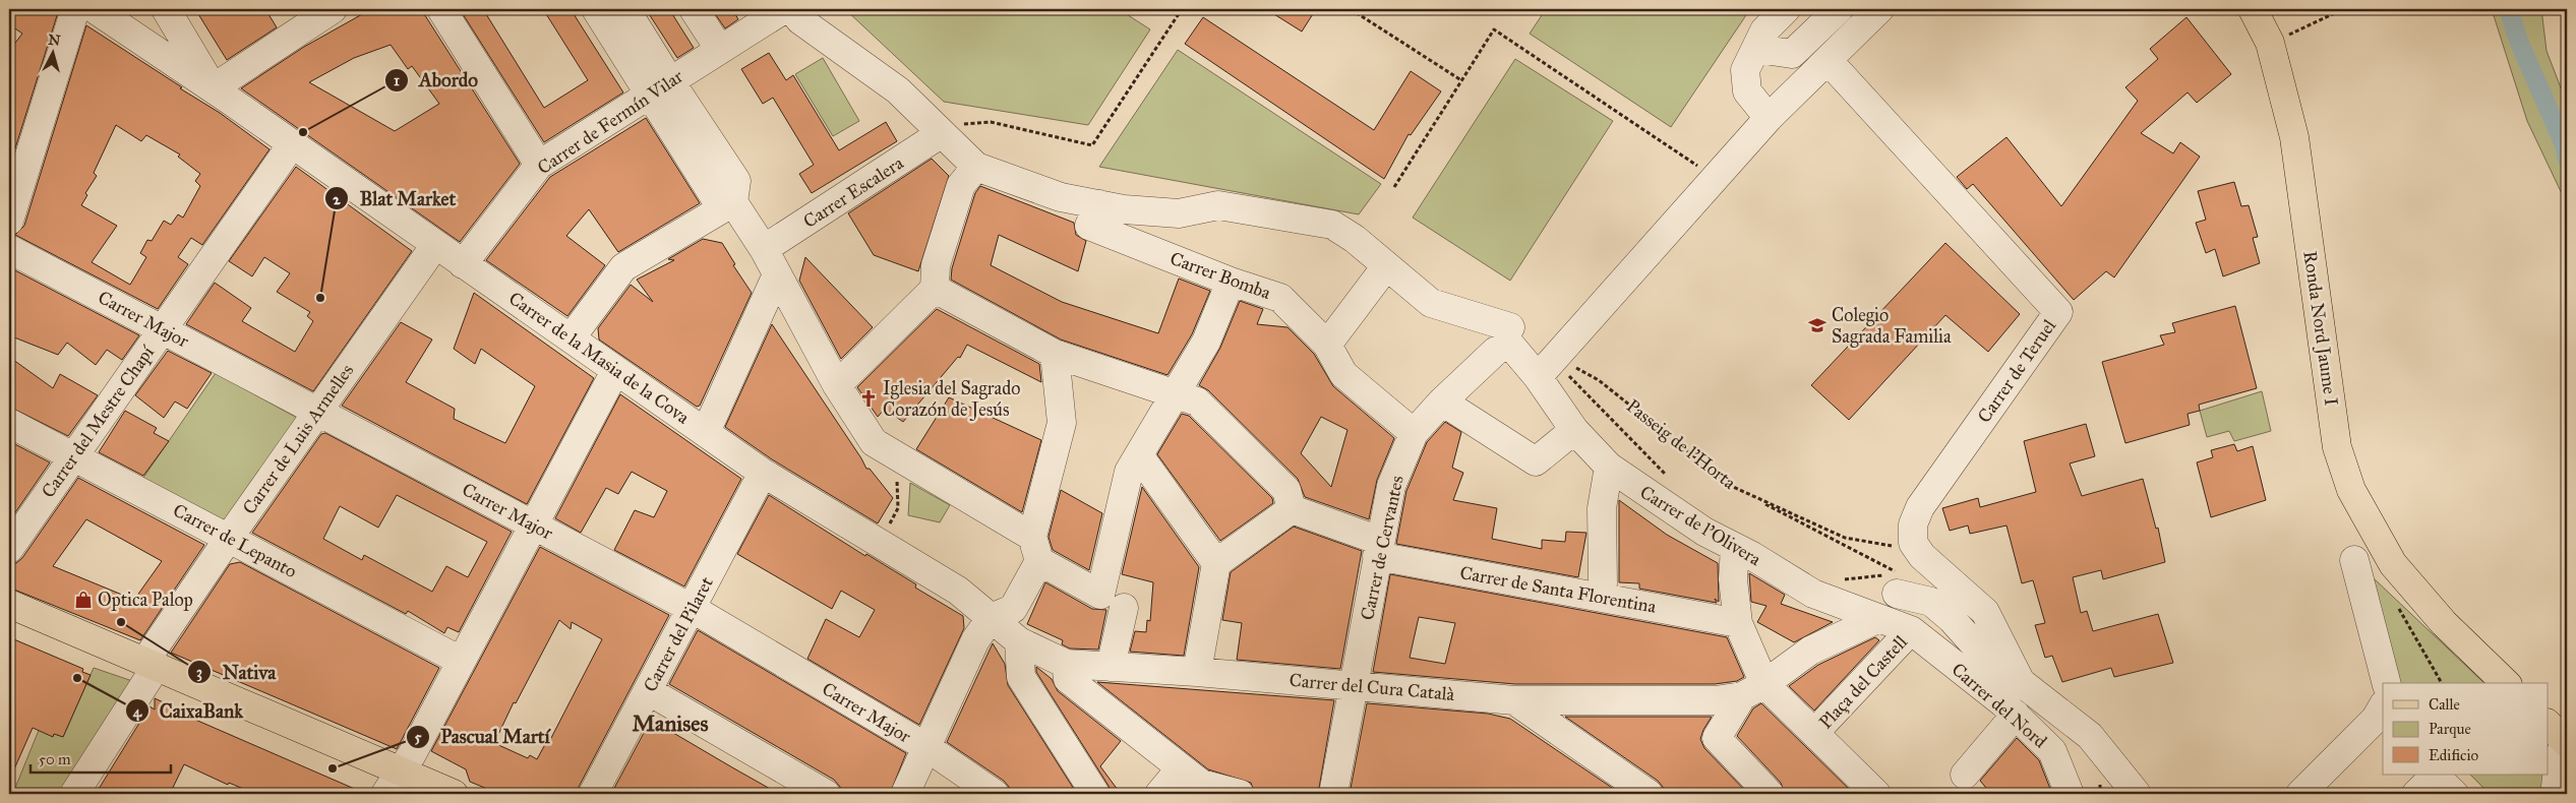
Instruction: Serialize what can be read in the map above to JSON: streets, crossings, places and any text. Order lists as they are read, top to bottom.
{
  "streets": {
    "main road": ["Ronda Nord Jaume I"],
    "street": [
      "Carrer de Fermín Vilar",
      "Carrer Escalera",
      "Carrer Bomba",
      "Carrer Major",
      "Carrer de la Masia de la Cova",
      "Carrer de Teruel",
      "Carrer del Mestre Chapí",
      "Carrer de Luis Armelles",
      "Carrer de l'Olivera",
      "Carrer de Lepanto",
      "Carrer de Cervantes",
      "Carrer de Santa Florentina",
      "Carrer del Pilaret",
      "Plaça del Castell",
      "Carrer del Cura Català",
      "Carrer del Nord"
    ],
    "path": ["Passeig de l'Horta"]
  },
  "crossings": [
    ["Carrer de Fermín Vilar", "Carrer de la Masia de la Cova"],
    ["Carrer Bomba", "Carrer de Cervantes"],
    ["Carrer Major", "Carrer del Mestre Chapí"],
    ["Carrer Major", "Carrer de Luis Armelles"],
    ["Carrer Major", "Carrer del Pilaret"],
    ["Carrer de la Masia de la Cova", "Carrer del Mestre Chapí"],
    ["Carrer de la Masia de la Cova", "Carrer de Luis Armelles"],
    ["Carrer de la Masia de la Cova", "Carrer del Pilaret"],
    ["Carrer de la Masia de la Cova", "Carrer del Cura Català"],
    ["Carrer de Teruel", "Passeig de l'Horta"],
    ["Carrer del Mestre Chapí", "Carrer de Lepanto"],
    ["Carrer de Luis Armelles", "Carrer de Lepanto"],
    ["Carrer de l'Olivera", "Carrer de Cervantes"],
    ["Carrer de l'Olivera", "Plaça del Castell"],
    ["Carrer de l'Olivera", "Carrer del Nord"],
    ["Carrer de Cervantes", "Carrer de Santa Florentina"],
    ["Carrer de Cervantes", "Carrer del Cura Català"],
    ["Plaça del Castell", "Carrer del Nord"]
  ],
  "districts": ["Manises"],
  "places": {
    "other": [
      "Abordo",
      "Blat Market",
      "Nativa",
      "CaixaBank",
      "Pascual Martí"
    ],
    "school or university": ["Colegio Sagrada Familia"],
    "church": ["Iglesia del Sagrado Corazón de Jesús"],
    "shop": ["Optica Palop"]
  },
  "legend": ["Calle", "Parque", "Edificio"],
  "scale_bar": "50 m",
  "north": "top"
}
